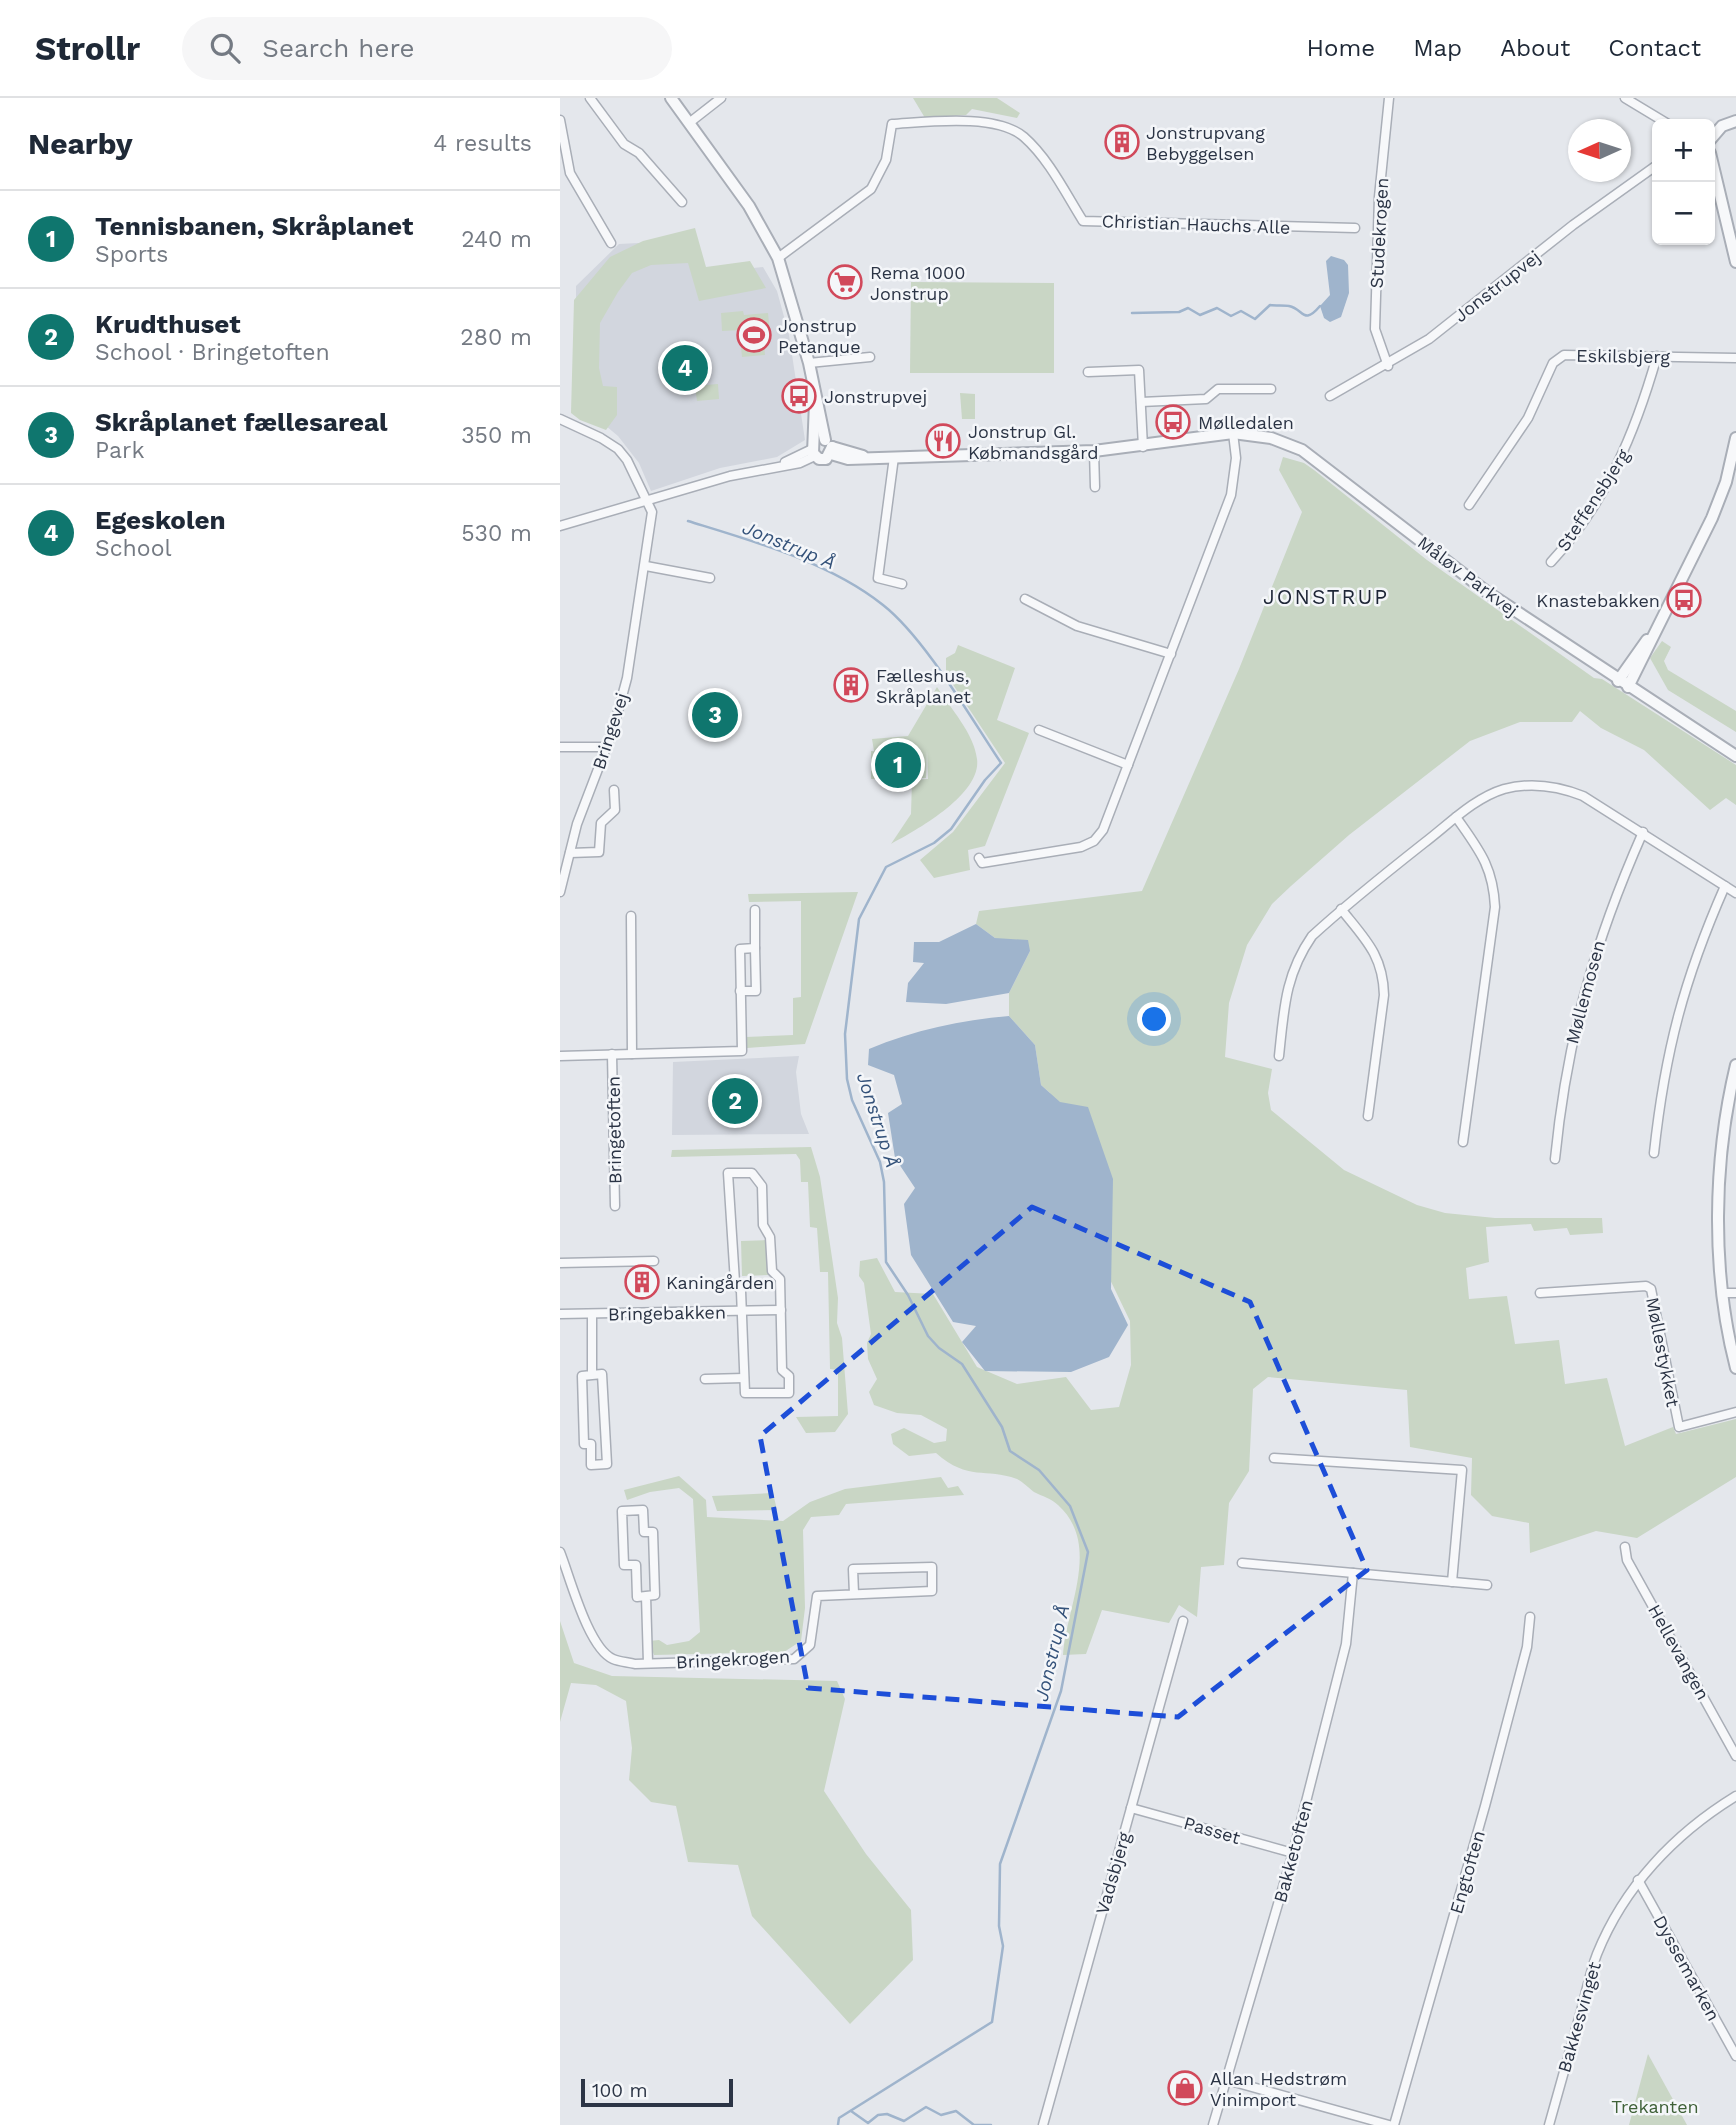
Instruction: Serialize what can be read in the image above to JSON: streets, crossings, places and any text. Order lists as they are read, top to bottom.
{
  "streets": {
    "street": [
      "Christian Hauchs Alle",
      "Studekrogen",
      "Jonstrupvej",
      "Eskilsbjerg",
      "Steffensbjerg",
      "Måløv Parkvej",
      "Bringevej",
      "Møllemosen",
      "Bringetoften",
      "Bringebakken",
      "Møllestykket",
      "Hellevangen",
      "Bringekrogen",
      "Passet",
      "Bakketoften",
      "Engtoften",
      "Vadsbjerg",
      "Dyssemarken",
      "Bakkesvinget"
    ]
  },
  "crossings": [
    ["Studekrogen", "Jonstrupvej"],
    ["Eskilsbjerg", "Steffensbjerg"],
    ["Passet", "Bakketoften"],
    ["Passet", "Vadsbjerg"],
    ["Dyssemarken", "Bakkesvinget"]
  ],
  "districts": ["JONSTRUP"],
  "water": ["Jonstrup Å"],
  "parks": ["Trekanten"],
  "places": {
    "building": ["Jonstrupvang Bebyggelsen", "Fælleshus, Skråplanet", "Kaningården"],
    "supermarket": ["Rema 1000 Jonstrup"],
    "sports": ["Jonstrup Petanque"],
    "bus stop": ["Jonstrupvej", "Mølledalen", "Knastebakken"],
    "restaurant": ["Jonstrup Gl. Købmandsgård"],
    "shop": ["Allan Hedstrøm Vinimport"]
  },
  "scale_bar": "100 m",
  "north": "left",
  "page": {
    "header": "Strollr",
    "search": "Search here",
    "nav": [
      "Home",
      "Map",
      "About",
      "Contact"
    ],
    "heading": ["Nearby", "4 results"],
    "map_buttons": ["+", "−"],
    "list": [
      {
        "mark": "1",
        "name": "Tennisbanen, Skråplanet",
        "note": "Sports",
        "value": "240 m"
      },
      {
        "mark": "2",
        "name": "Krudthuset",
        "note": "School · Bringetoften",
        "value": "280 m"
      },
      {
        "mark": "3",
        "name": "Skråplanet fællesareal",
        "note": "Park",
        "value": "350 m"
      },
      {
        "mark": "4",
        "name": "Egeskolen",
        "note": "School",
        "value": "530 m"
      }
    ],
    "pins": [
      "4",
      "3",
      "1",
      "2"
    ],
    "scale": "100 m"
  }
}
